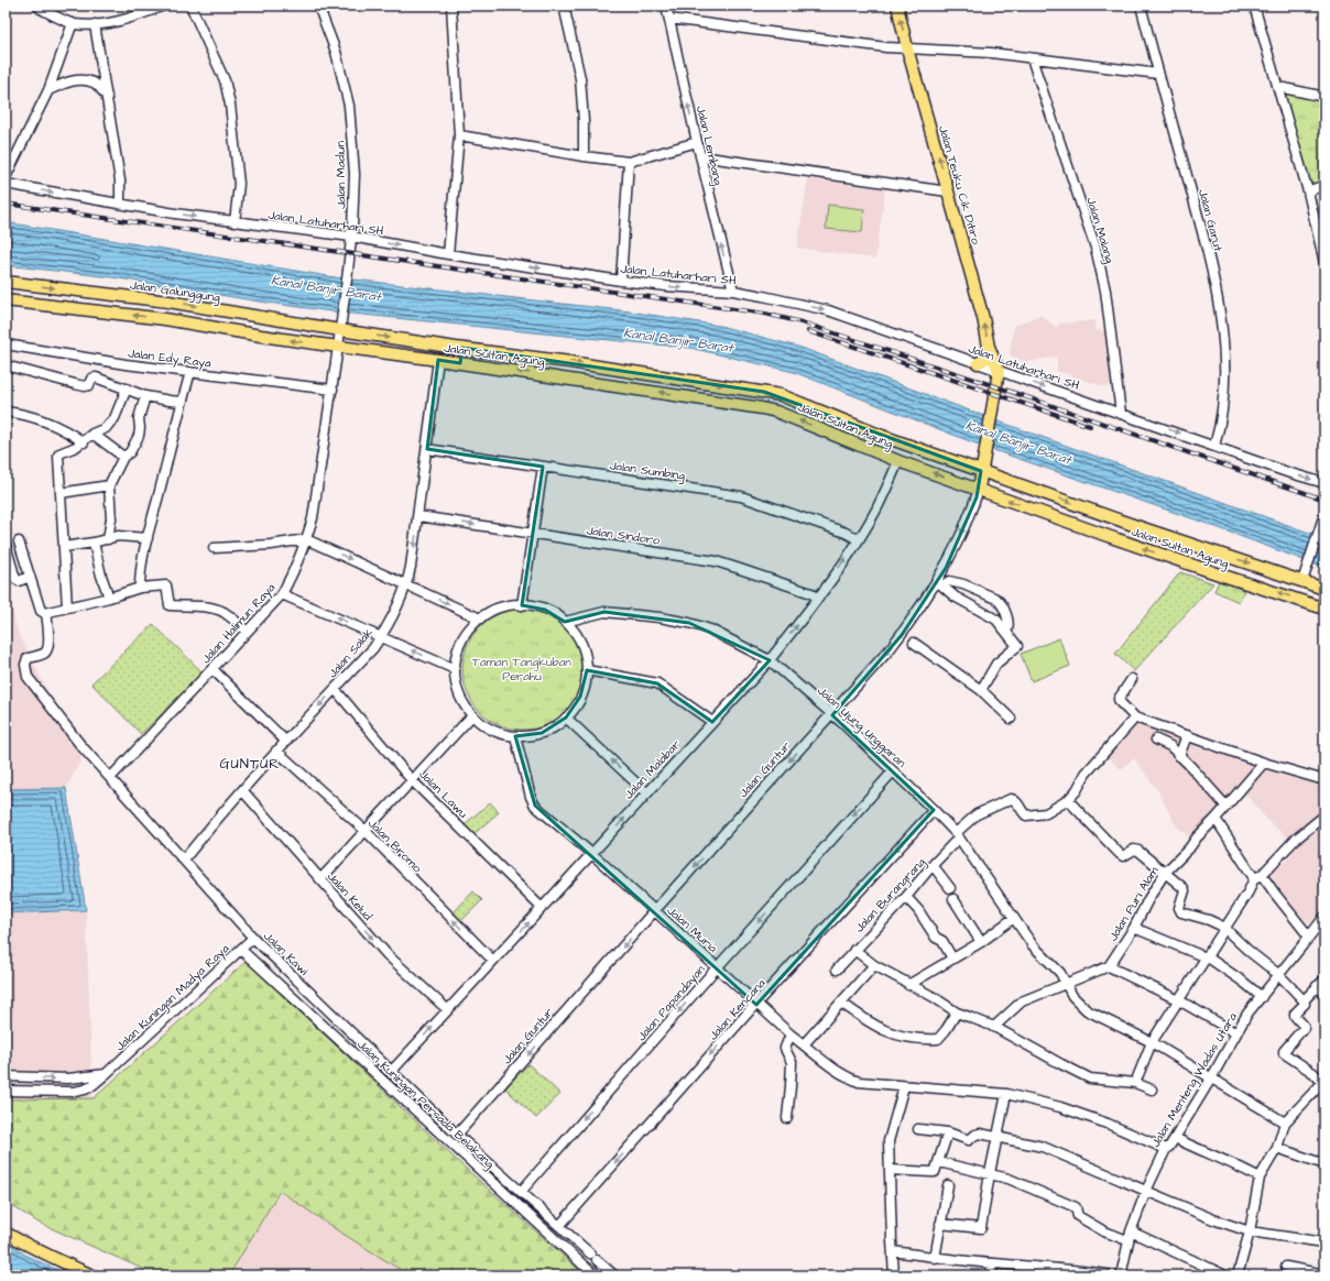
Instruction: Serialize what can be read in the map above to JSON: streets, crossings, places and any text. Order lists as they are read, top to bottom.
{
  "streets": {
    "main road": [
      "Jalan Teuku Cik Ditiro",
      "Jalan Galunggung",
      "Jalan Sultan Agung",
      "Jalan Guntur"
    ],
    "street": [
      "Jalan Lembang",
      "Jalan Madiun",
      "Jalan Garut",
      "Jalan Latuharhari SH",
      "Jalan Malang",
      "Jalan Edy Raya",
      "Jalan Sumbing",
      "Jalan Sindoro",
      "Jalan Halimun Raya",
      "Jalan Salak",
      "Jalan Ujung Unggaran",
      "Jalan Malabar",
      "Jalan Lawu",
      "Jalan Bromo",
      "Jalan Burangrang",
      "Jalan Kelud",
      "Jalan Puri Alam",
      "Jalan Muria",
      "Jalan Kawi",
      "Jalan Kuningan Madya Raya",
      "Jalan Papandayan",
      "Jalan Kencana",
      "Jalan Menteng Wadas Utara",
      "Jalan Kuningan Persada Belakang"
    ]
  },
  "crossings": [
    ["Jalan Lembang", "Jalan Latuharhari SH"],
    ["Jalan Madiun", "Jalan Latuharhari SH"],
    ["Jalan Madiun", "Jalan Galunggung"],
    ["Jalan Madiun", "Jalan Sultan Agung"],
    ["Jalan Madiun", "Jalan Halimun Raya"],
    ["Jalan Teuku Cik Ditiro", "Jalan Latuharhari SH"],
    ["Jalan Teuku Cik Ditiro", "Jalan Guntur"],
    ["Jalan Garut", "Jalan Latuharhari SH"],
    ["Jalan Latuharhari SH", "Jalan Malang"],
    ["Jalan Latuharhari SH", "Jalan Guntur"],
    ["Jalan Galunggung", "Jalan Sultan Agung"],
    ["Jalan Sultan Agung", "Jalan Halimun Raya"],
    ["Jalan Sultan Agung", "Jalan Salak"],
    ["Jalan Sultan Agung", "Jalan Malabar"],
    ["Jalan Sultan Agung", "Jalan Guntur"],
    ["Jalan Edy Raya", "Jalan Halimun Raya"],
    ["Jalan Sumbing", "Jalan Salak"],
    ["Jalan Sumbing", "Jalan Malabar"],
    ["Jalan Sindoro", "Jalan Salak"],
    ["Jalan Sindoro", "Jalan Malabar"],
    ["Jalan Halimun Raya", "Jalan Kawi"],
    ["Jalan Salak", "Jalan Lawu"],
    ["Jalan Salak", "Jalan Bromo"],
    ["Jalan Salak", "Jalan Kelud"],
    ["Jalan Salak", "Jalan Kawi"],
    ["Jalan Ujung Unggaran", "Jalan Malabar"],
    ["Jalan Ujung Unggaran", "Jalan Guntur"],
    ["Jalan Ujung Unggaran", "Jalan Burangrang"],
    ["Jalan Ujung Unggaran", "Jalan Muria"],
    ["Jalan Ujung Unggaran", "Jalan Papandayan"],
    ["Jalan Ujung Unggaran", "Jalan Kencana"],
    ["Jalan Ujung Unggaran", "Jalan Menteng Wadas Utara"],
    ["Jalan Malabar", "Jalan Lawu"],
    ["Jalan Malabar", "Jalan Bromo"],
    ["Jalan Malabar", "Jalan Kelud"],
    ["Jalan Malabar", "Jalan Muria"],
    ["Jalan Malabar", "Jalan Kawi"],
    ["Jalan Guntur", "Jalan Muria"],
    ["Jalan Guntur", "Jalan Kawi"],
    ["Jalan Muria", "Jalan Papandayan"],
    ["Jalan Muria", "Jalan Kencana"],
    ["Jalan Muria", "Jalan Menteng Wadas Utara"],
    ["Jalan Kawi", "Jalan Kuningan Madya Raya"],
    ["Jalan Kawi", "Jalan Papandayan"],
    ["Jalan Kawi", "Jalan Kencana"],
    ["Jalan Kuningan Madya Raya", "Jalan Kuningan Persada Belakang"]
  ],
  "one_way": [
    "Jalan Lembang",
    "Jalan Teuku Cik Ditiro",
    "Jalan Latuharhari SH",
    "Jalan Malabar",
    "Jalan Guntur",
    "Jalan Bromo",
    "Jalan Kelud",
    "Jalan Papandayan",
    "Jalan Kencana"
  ],
  "districts": ["GUNTUR"],
  "water": ["Kanal Banjir Barat"],
  "parks": ["Taman Tangkuban Perahu"]
}
